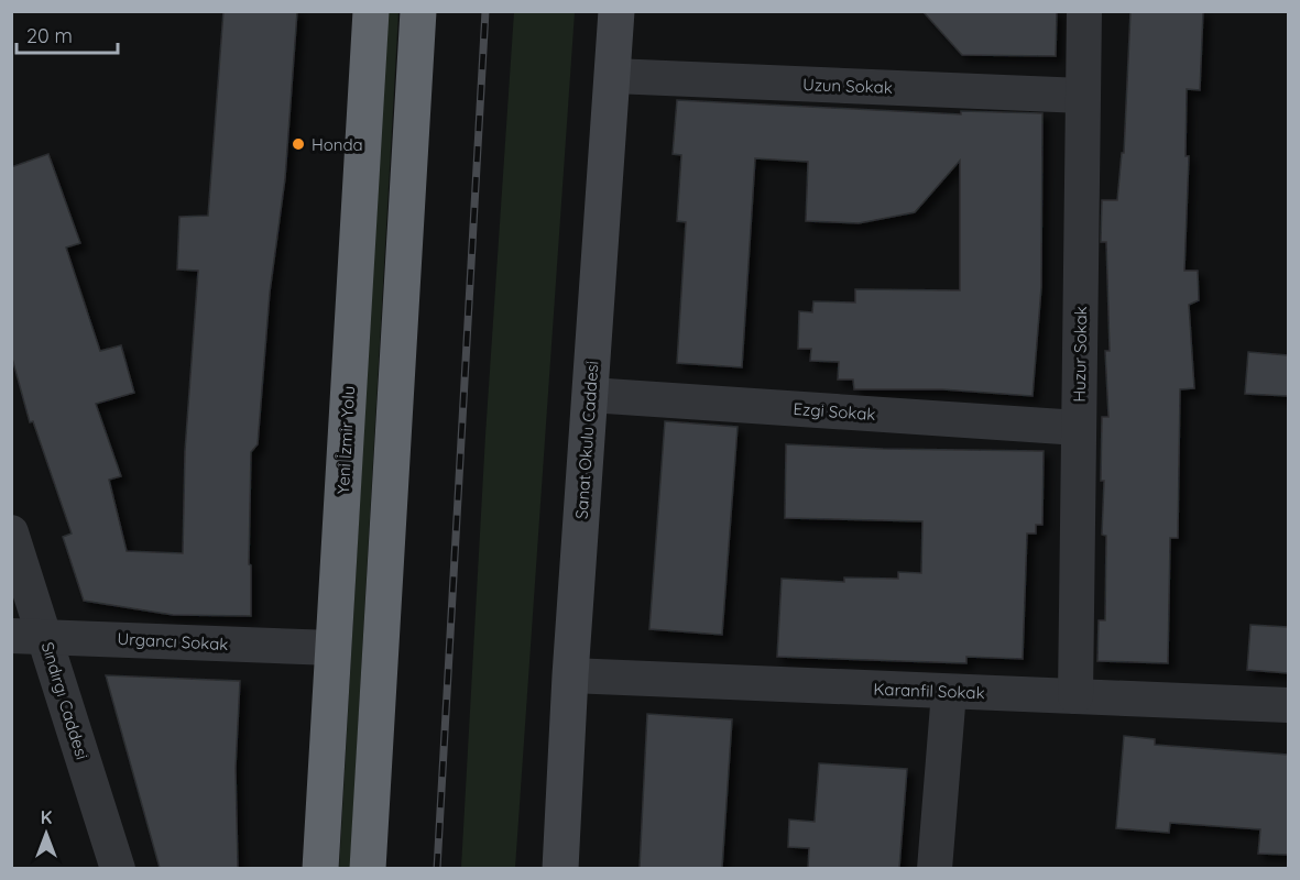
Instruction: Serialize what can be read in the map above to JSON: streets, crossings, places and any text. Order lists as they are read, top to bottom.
{
  "streets": {
    "highway": ["Yeni İzmir Yolu"],
    "main road": ["Sanat Okulu Caddesi"],
    "street": [
      "Uzun Sokak",
      "Huzur Sokak",
      "Ezgi Sokak",
      "Urgancı Sokak",
      "Karanfil Sokak",
      "Sındırgı Caddesi"
    ]
  },
  "crossings": [
    ["Uzun Sokak", "Huzur Sokak"],
    ["Uzun Sokak", "Sanat Okulu Caddesi"],
    ["Huzur Sokak", "Ezgi Sokak"],
    ["Huzur Sokak", "Karanfil Sokak"],
    ["Ezgi Sokak", "Sanat Okulu Caddesi"],
    ["Yeni İzmir Yolu", "Urgancı Sokak"],
    ["Sanat Okulu Caddesi", "Karanfil Sokak"],
    ["Urgancı Sokak", "Sındırgı Caddesi"]
  ],
  "places": ["Honda"],
  "scale_bar": "20 m",
  "north": "top"
}
